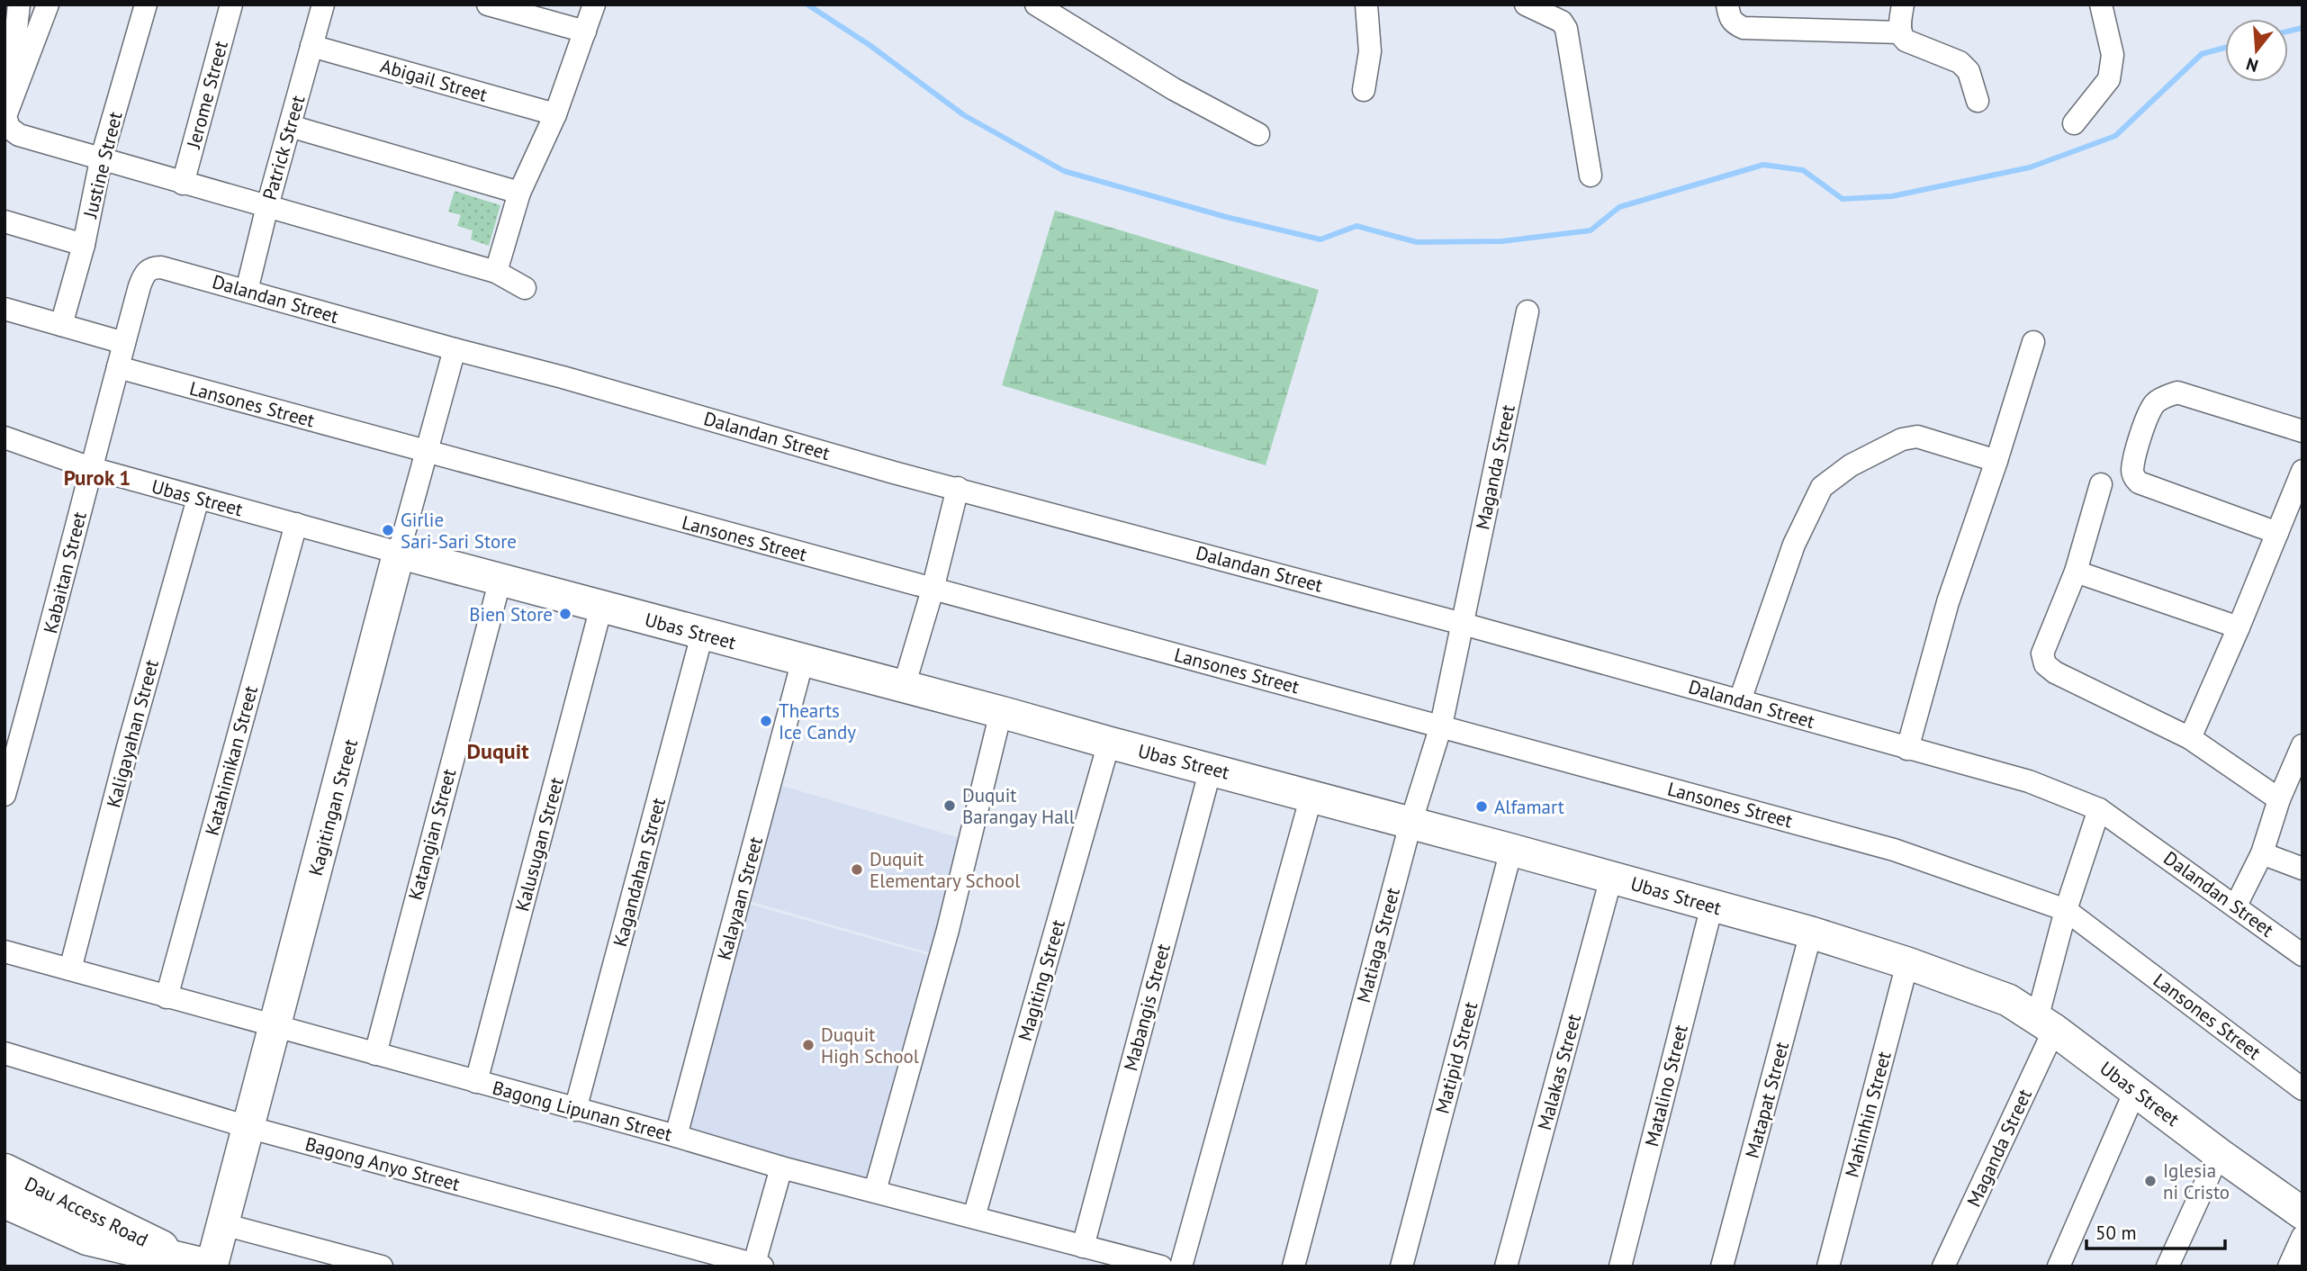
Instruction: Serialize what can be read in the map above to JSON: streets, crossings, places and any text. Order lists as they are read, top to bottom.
{
  "streets": {
    "main road": ["Dau Access Road"],
    "street": [
      "Abigail Street",
      "Jerome Street",
      "Patrick Street",
      "Justine Street",
      "Dalandan Street",
      "Lansones Street",
      "Maganda Street",
      "Ubas Street",
      "Kabaitan Street",
      "Kaligayahan Street",
      "Katahimikan Street",
      "Kagitingan Street",
      "Katangian Street",
      "Kalusugan Street",
      "Kagandahan Street",
      "Kalayaan Street",
      "Matiaga Street",
      "Magiting Street",
      "Mabangis Street",
      "Matipid Street",
      "Malakas Street",
      "Matalino Street",
      "Matapat Street",
      "Bagong Lipunan Street",
      "Mahinhin Street",
      "Bagong Anyo Street"
    ]
  },
  "crossings": [
    ["Abigail Street", "Patrick Street"],
    ["Patrick Street", "Dalandan Street"],
    ["Dalandan Street", "Maganda Street"],
    ["Dalandan Street", "Kabaitan Street"],
    ["Dalandan Street", "Kagitingan Street"],
    ["Dalandan Street", "Matiaga Street"],
    ["Lansones Street", "Maganda Street"],
    ["Lansones Street", "Kabaitan Street"],
    ["Lansones Street", "Kagitingan Street"],
    ["Lansones Street", "Matiaga Street"],
    ["Maganda Street", "Ubas Street"],
    ["Maganda Street", "Matiaga Street"],
    ["Ubas Street", "Kabaitan Street"],
    ["Ubas Street", "Kaligayahan Street"],
    ["Ubas Street", "Katahimikan Street"],
    ["Ubas Street", "Kagitingan Street"],
    ["Ubas Street", "Katangian Street"],
    ["Ubas Street", "Kalusugan Street"],
    ["Ubas Street", "Kagandahan Street"],
    ["Ubas Street", "Kalayaan Street"],
    ["Ubas Street", "Matiaga Street"],
    ["Ubas Street", "Magiting Street"],
    ["Ubas Street", "Mabangis Street"],
    ["Ubas Street", "Matipid Street"],
    ["Ubas Street", "Malakas Street"],
    ["Ubas Street", "Matalino Street"],
    ["Ubas Street", "Matapat Street"],
    ["Ubas Street", "Mahinhin Street"],
    ["Kaligayahan Street", "Bagong Lipunan Street"],
    ["Katahimikan Street", "Bagong Lipunan Street"],
    ["Kagitingan Street", "Bagong Lipunan Street"],
    ["Kagitingan Street", "Bagong Anyo Street"],
    ["Kagitingan Street", "Dau Access Road"],
    ["Katangian Street", "Bagong Lipunan Street"],
    ["Kalusugan Street", "Bagong Lipunan Street"],
    ["Kagandahan Street", "Bagong Lipunan Street"],
    ["Kalayaan Street", "Bagong Lipunan Street"],
    ["Magiting Street", "Bagong Lipunan Street"],
    ["Mabangis Street", "Bagong Lipunan Street"]
  ],
  "districts": ["Purok 1", "Duquit"],
  "places": [
    "Girlie Sari-Sari Store",
    "Bien Store",
    "Thearts Ice Candy",
    "Duquit Barangay Hall",
    "Alfamart",
    "Duquit Elementary School",
    "Duquit High School",
    "Iglesia ni Cristo"
  ],
  "scale_bar": "50 m",
  "north": "bottom"
}
